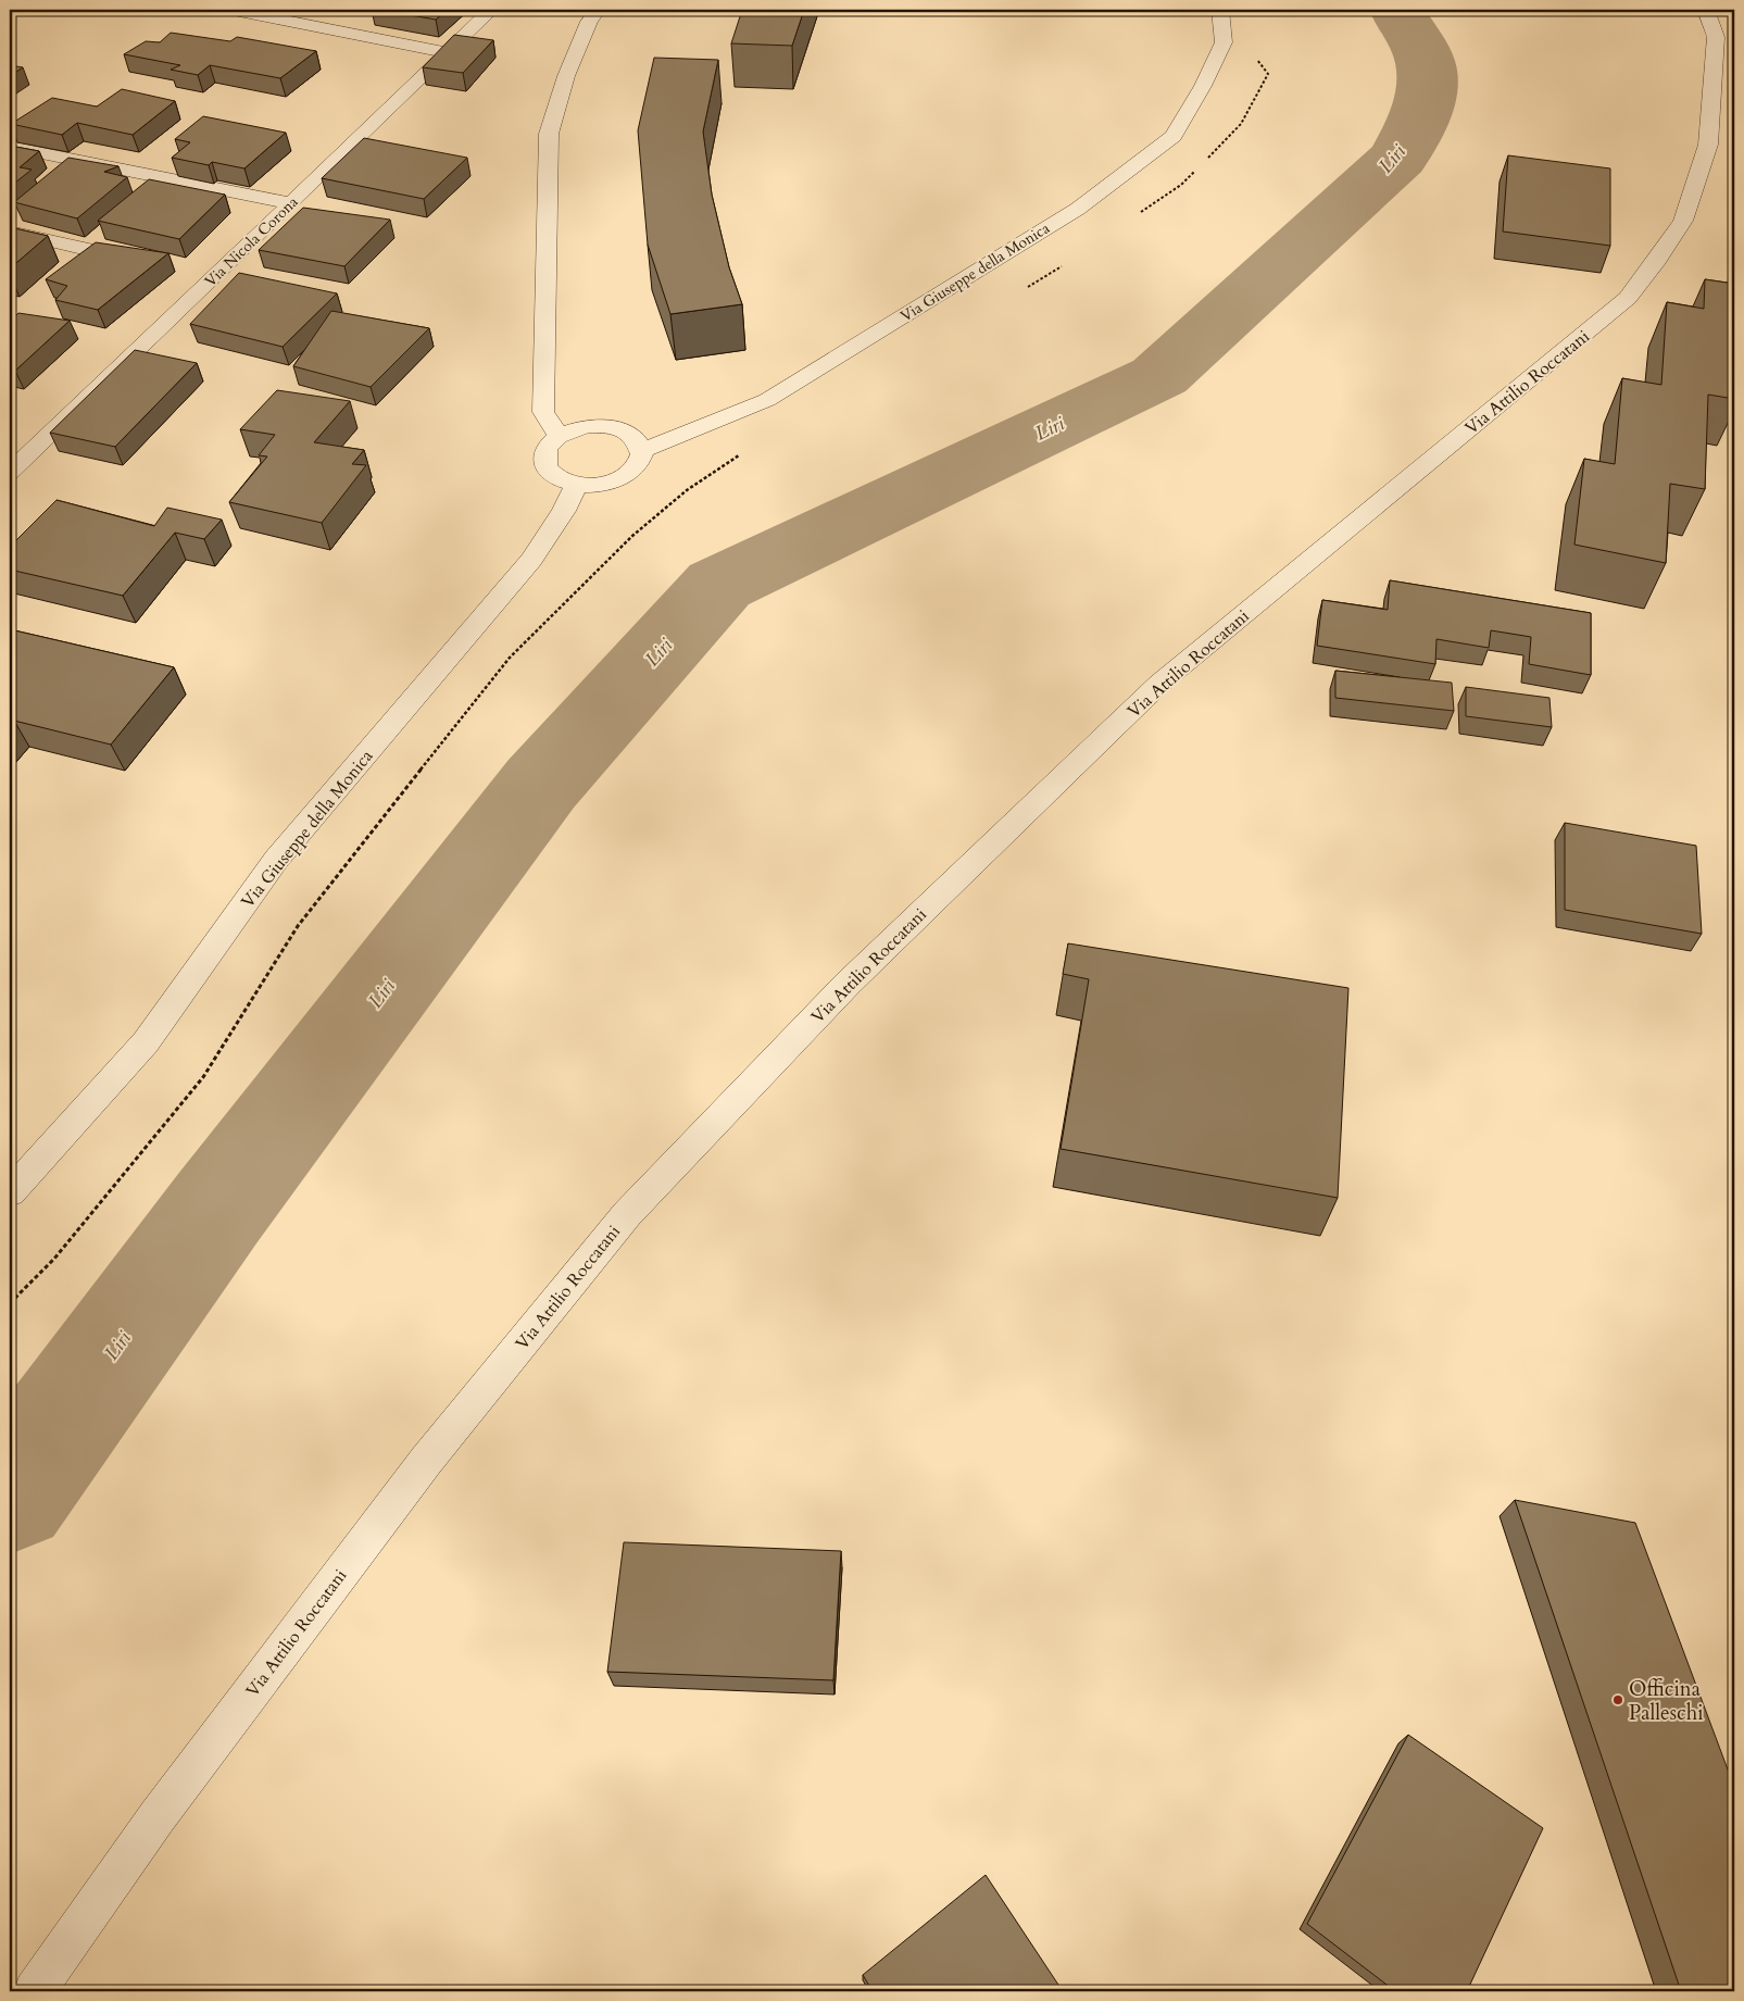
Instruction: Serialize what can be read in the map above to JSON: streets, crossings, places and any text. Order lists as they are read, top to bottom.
{
  "streets": {
    "street": ["Via Nicola Corona", "Via Giuseppe della Monica", "Via Attilio Roccatani"]
  },
  "water": ["Liri"],
  "places": ["Officina Palleschi"]
}
